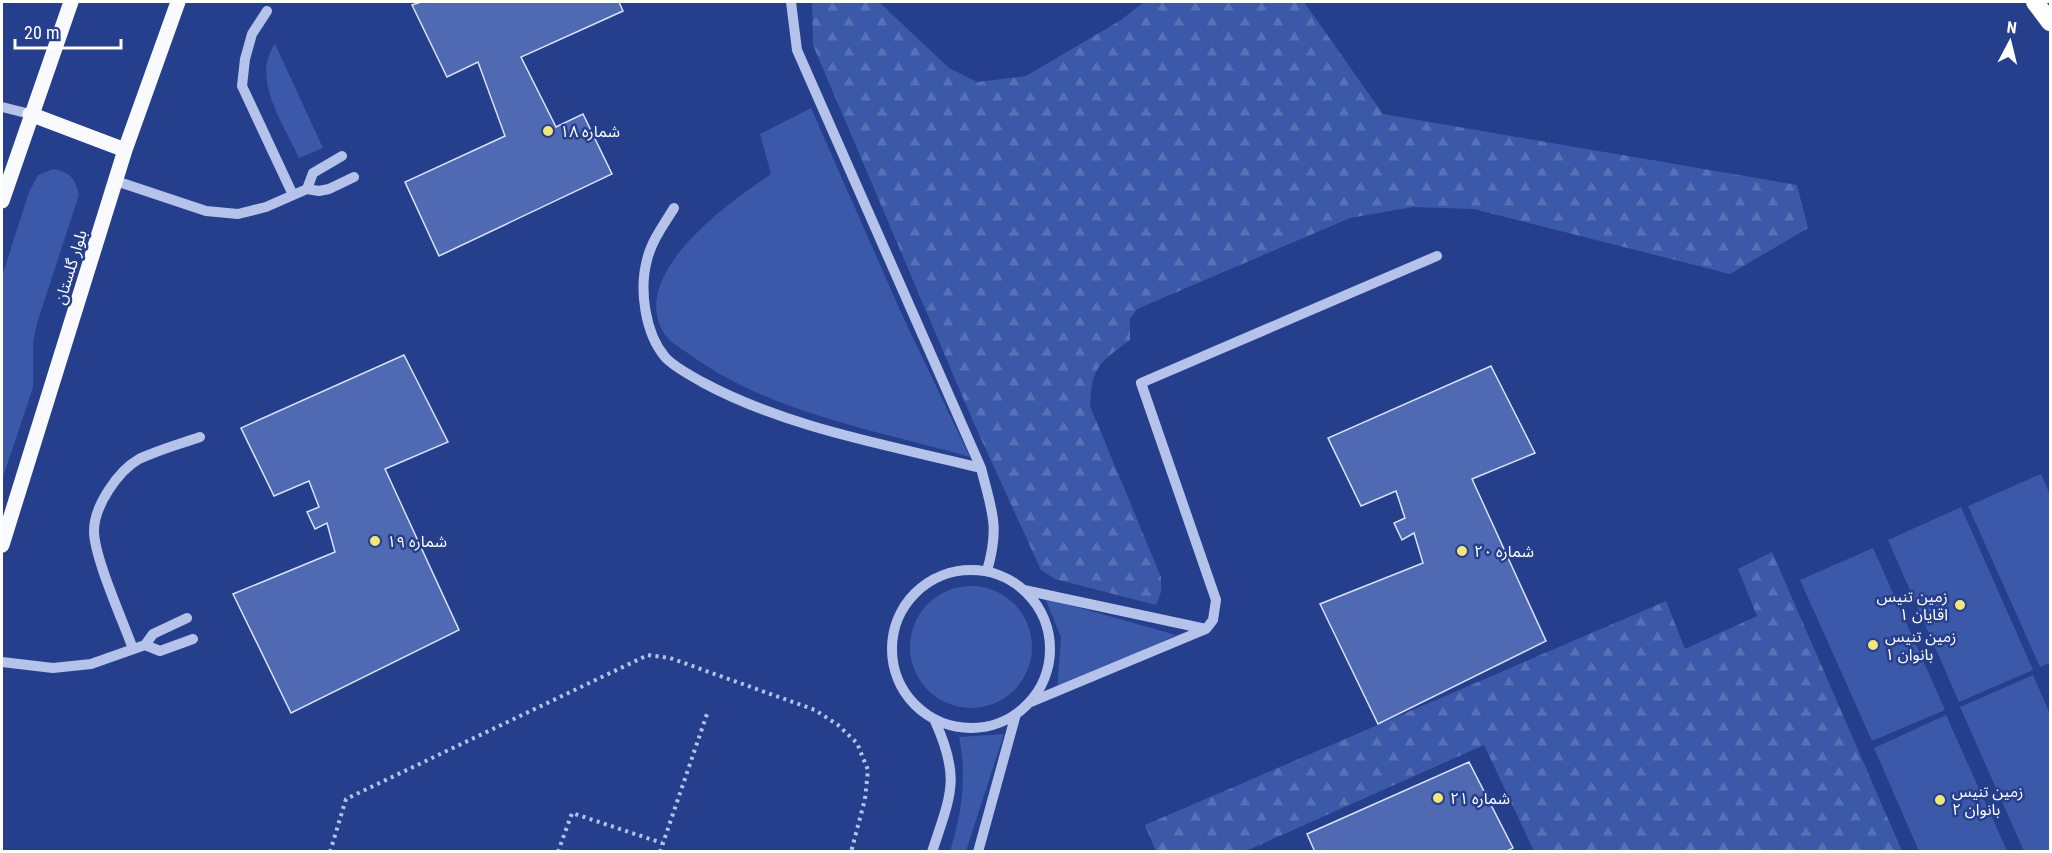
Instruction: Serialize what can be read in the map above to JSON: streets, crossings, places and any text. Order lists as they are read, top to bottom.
{
  "streets": {
    "main road": ["بلوار گلستان"]
  },
  "places": [
    "شماره ۱۸",
    "شماره ۱۹",
    "شماره ۲۰",
    "زمین تنیس ۱ اقایان",
    "زمین تنیس ۱ بانوان",
    "شماره ۲۱",
    "زمین تنیس ۲ بانوان"
  ],
  "scale_bar": "20 m",
  "north": "top"
}
